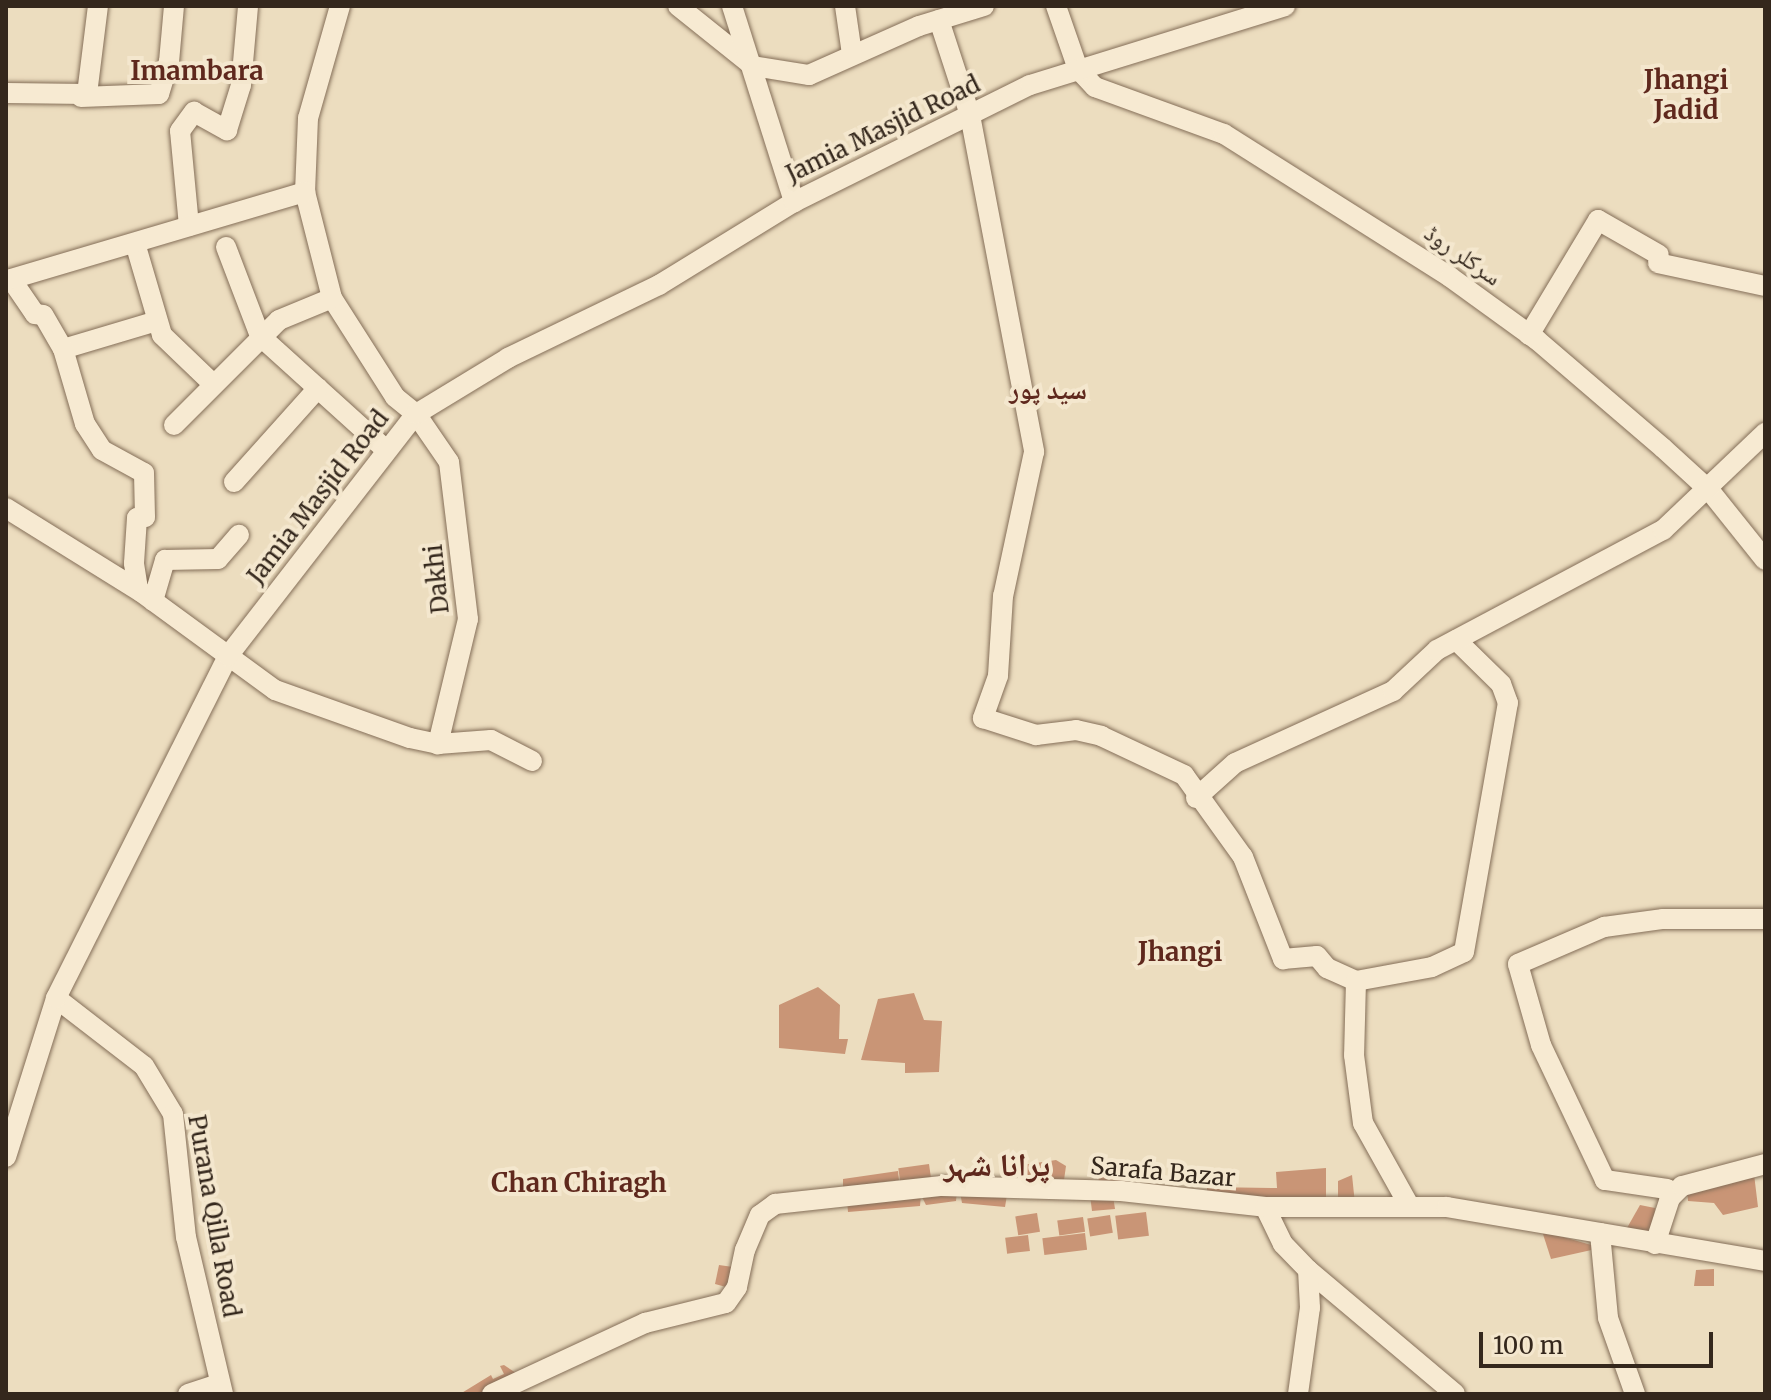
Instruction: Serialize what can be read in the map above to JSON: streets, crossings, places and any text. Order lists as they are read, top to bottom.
{
  "streets": {
    "street": [
      "Jamia Masjid Road",
      "سرکلر روڈ",
      "Dakhi",
      "Sarafa Bazar",
      "Purana Qilla Road"
    ]
  },
  "crossings": [
    ["Jamia Masjid Road", "سرکلر روڈ"],
    ["Jamia Masjid Road", "Dakhi"],
    ["Jamia Masjid Road", "Purana Qilla Road"]
  ],
  "districts": [
    "Imambara",
    "Jhangi Jadid",
    "سید پور",
    "Jhangi",
    "پرانا شہر",
    "Chan Chiragh"
  ],
  "scale_bar": "100 m"
}
